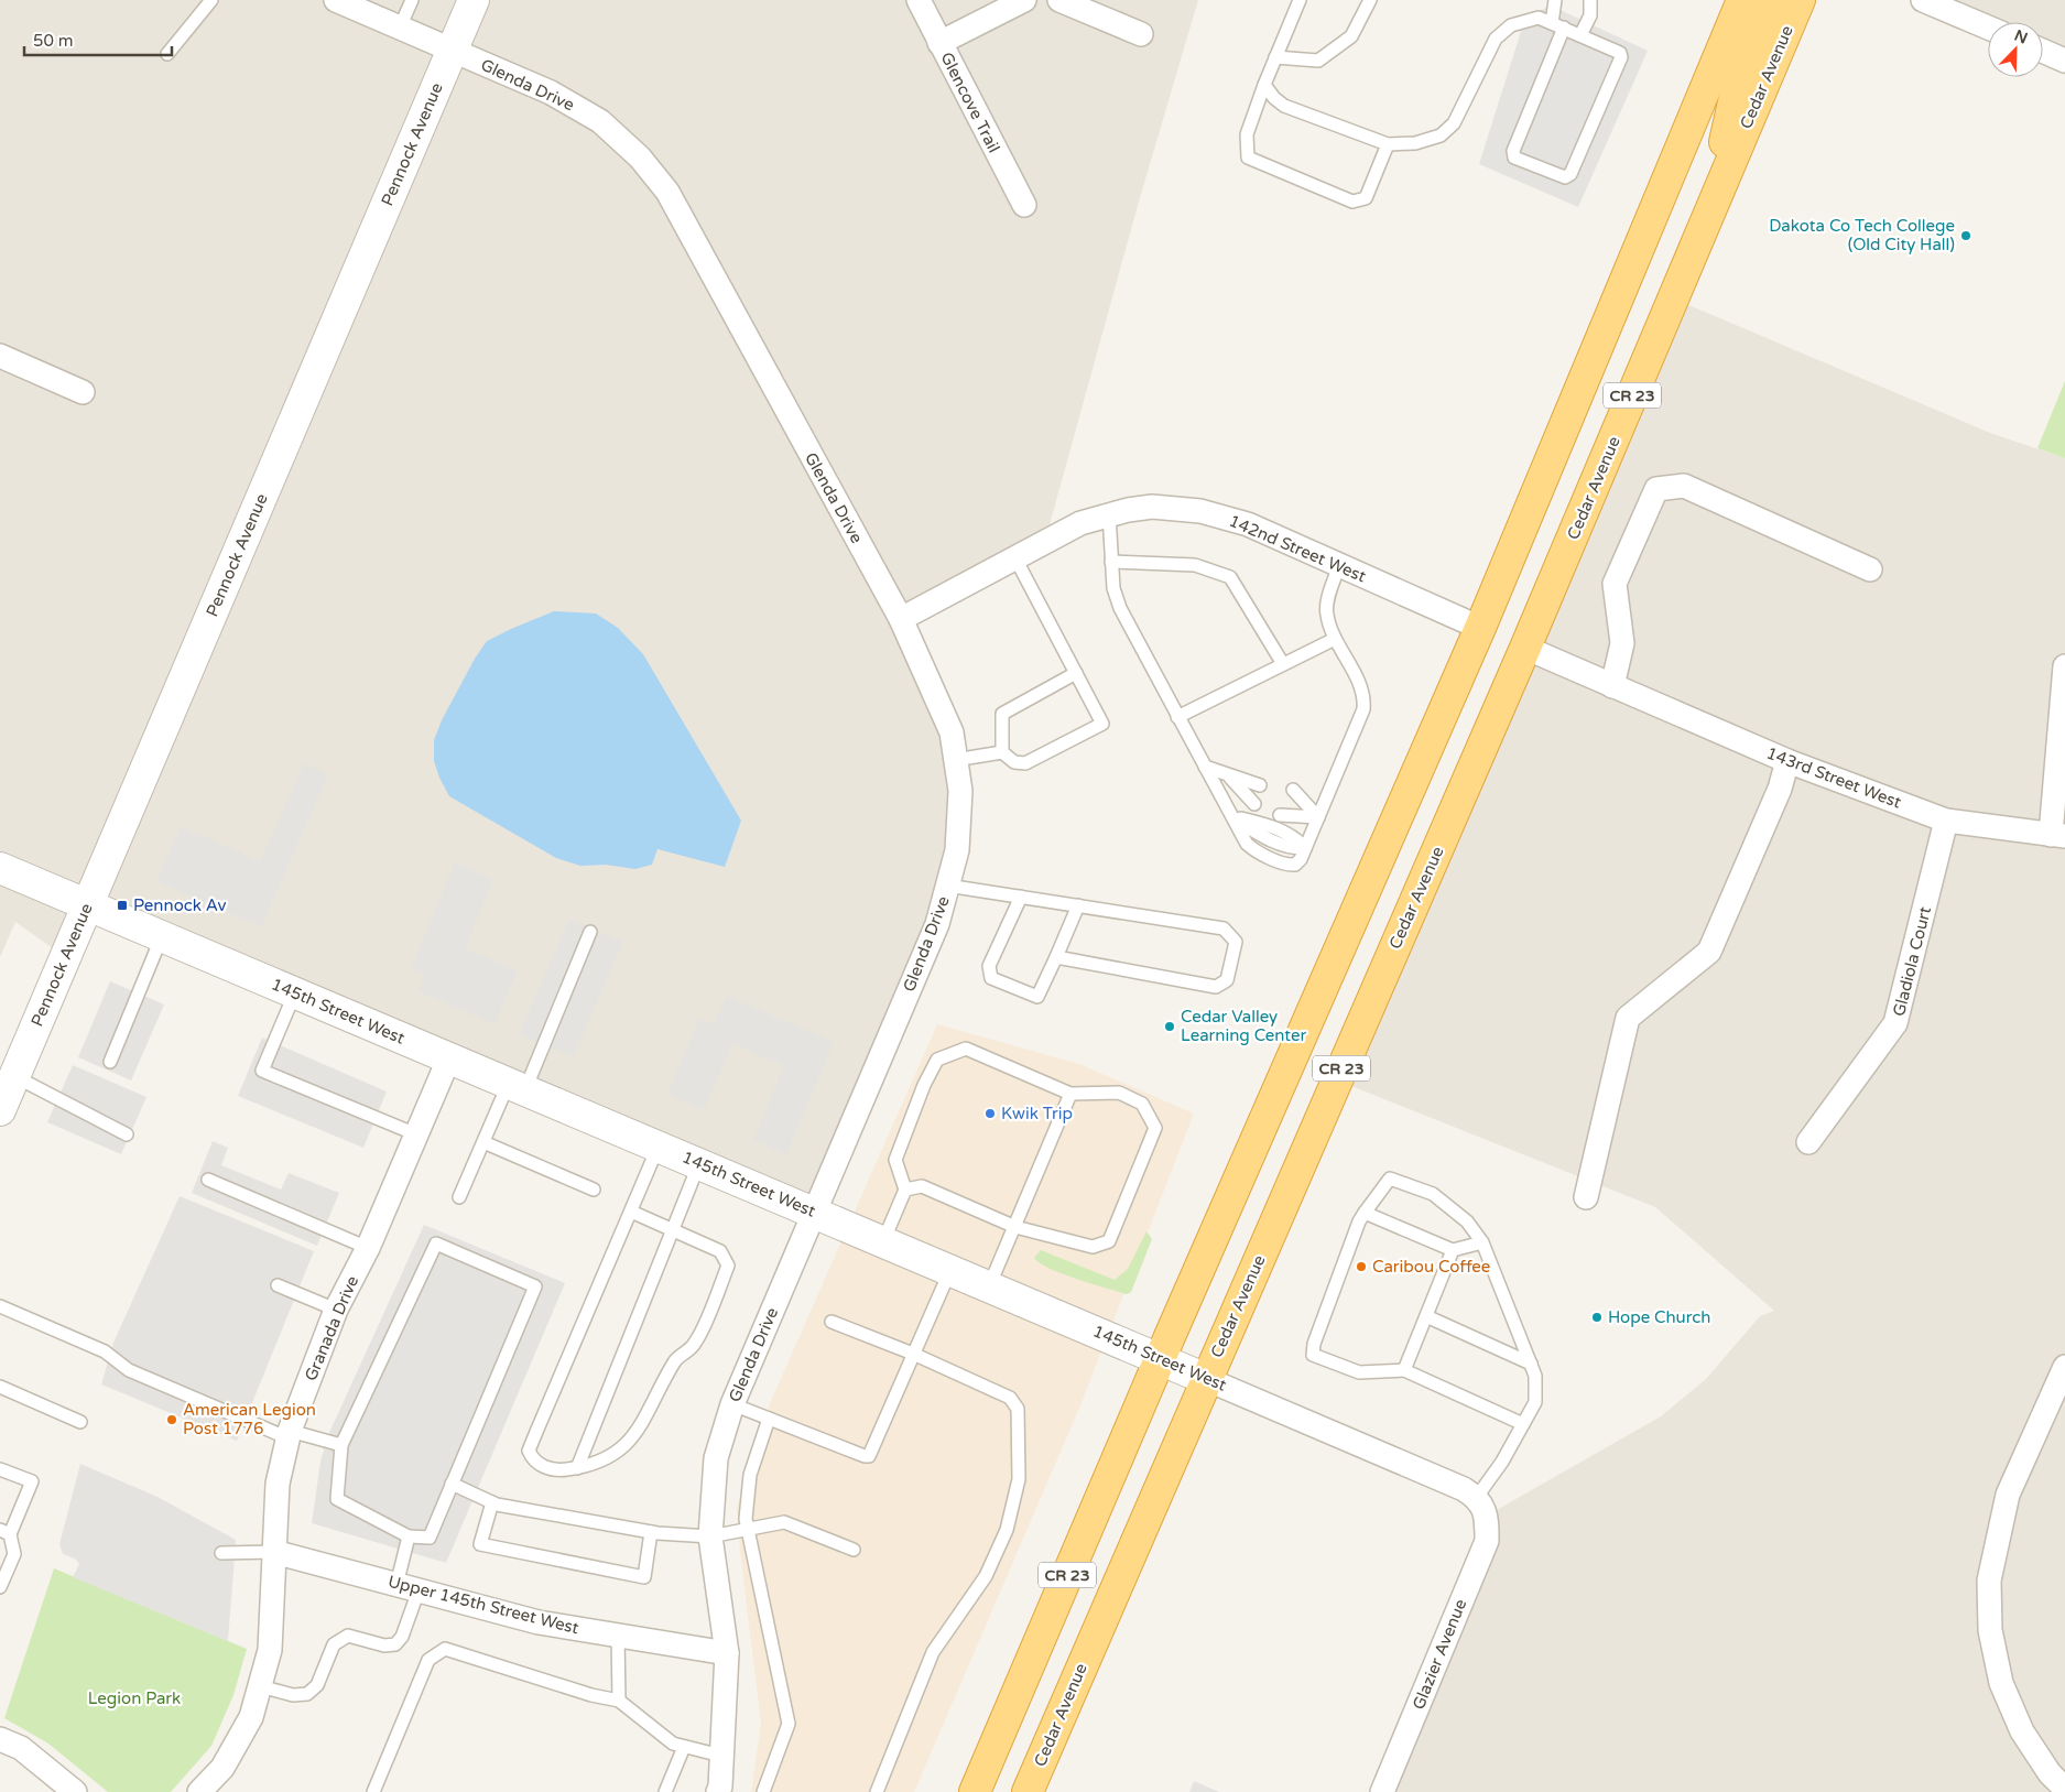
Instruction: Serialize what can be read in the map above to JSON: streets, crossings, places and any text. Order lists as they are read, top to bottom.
{
  "streets": {
    "highway": ["Cedar Avenue", "CR 23"],
    "street": [
      "Glenda Drive",
      "Glencove Trail",
      "Pennock Avenue",
      "142nd Street West",
      "143rd Street West",
      "Gladiola Court",
      "145th Street West",
      "Granada Drive",
      "Upper 145th Street West",
      "Glazier Avenue"
    ]
  },
  "crossings": [
    ["Cedar Avenue", "143rd Street West"],
    ["Cedar Avenue", "145th Street West"],
    ["Glenda Drive", "Pennock Avenue"],
    ["Glenda Drive", "142nd Street West"],
    ["Glenda Drive", "145th Street West"],
    ["Glenda Drive", "Upper 145th Street West"],
    ["Pennock Avenue", "145th Street West"],
    ["CR 23", "142nd Street West"],
    ["CR 23", "145th Street West"],
    ["143rd Street West", "Gladiola Court"],
    ["145th Street West", "Granada Drive"],
    ["145th Street West", "Glazier Avenue"],
    ["Granada Drive", "Upper 145th Street West"]
  ],
  "parks": ["Legion Park"],
  "places": {
    "other": [
      "Dakota Co Tech College (Old City Hall)",
      "Cedar Valley Learning Center",
      "Kwik Trip",
      "Caribou Coffee",
      "Hope Church",
      "American Legion Post 1776"
    ],
    "transit": ["Pennock Av"]
  },
  "scale_bar": "50 m",
  "north": "top right"
}
